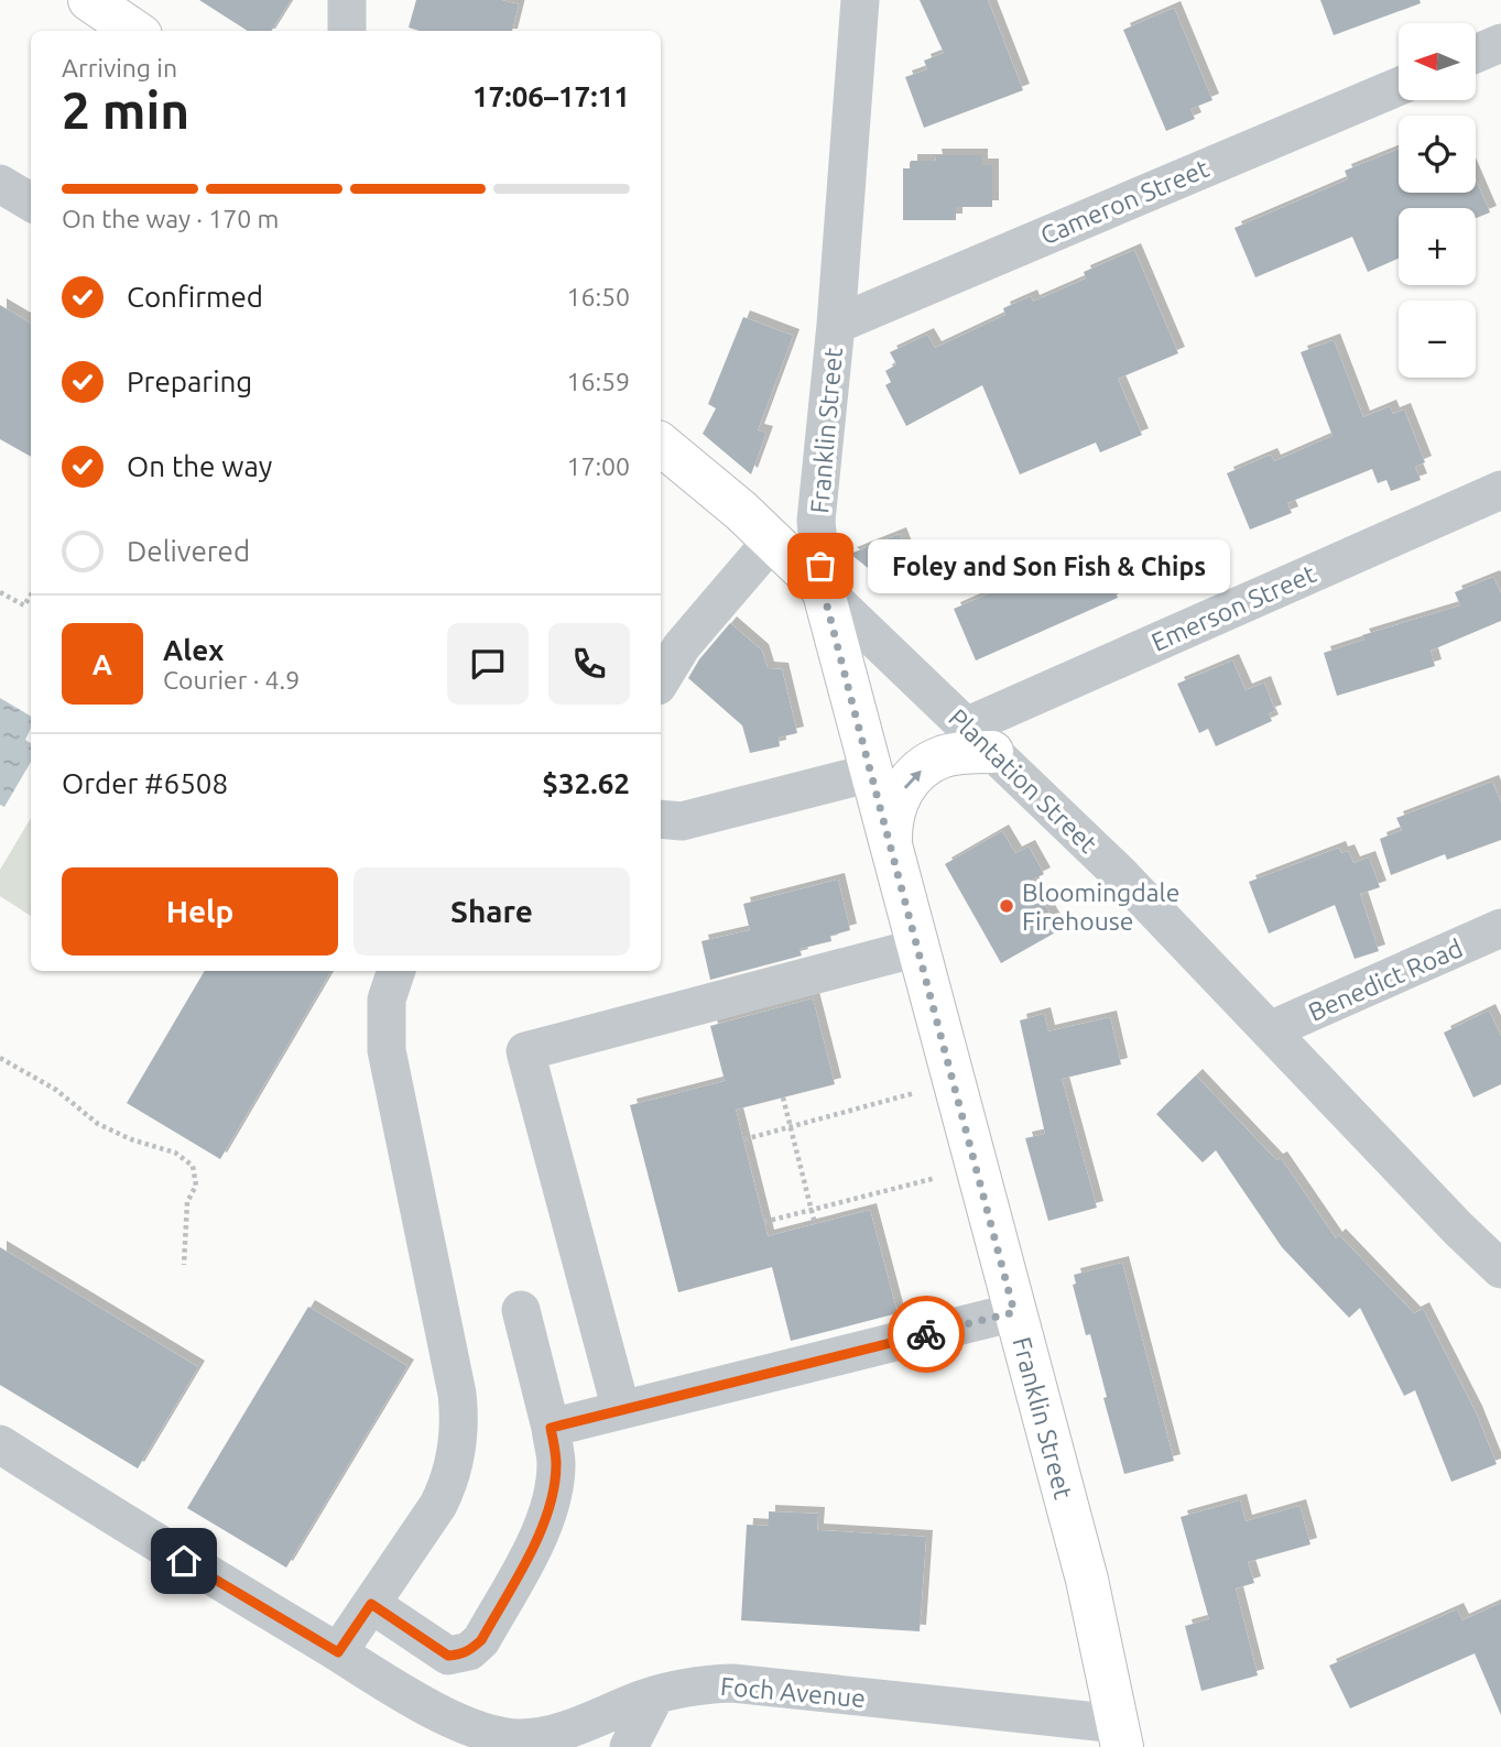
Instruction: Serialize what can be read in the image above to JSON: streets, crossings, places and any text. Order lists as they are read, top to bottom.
{
  "streets": {
    "main road": ["Franklin Street", "Plantation Street"],
    "street": [
      "Cameron Street",
      "Emerson Street",
      "Benedict Road",
      "Foch Avenue"
    ]
  },
  "crossings": [
    ["Cameron Street", "Franklin Street"],
    ["Franklin Street", "Plantation Street"],
    ["Franklin Street", "Foch Avenue"],
    ["Emerson Street", "Plantation Street"],
    ["Plantation Street", "Benedict Road"]
  ],
  "places": ["Foley and Son Fish & Chips", "Bloomingdale Firehouse"],
  "north": "left",
  "page": {
    "map_buttons": ["+", "−"],
    "heading": ["2 min", "Arriving in", "17:06–17:11"],
    "panel": [
      "Alex",
      "Courier · 4.9",
      "Order #6508",
      "$32.62"
    ],
    "bar": "On the way · 170 m",
    "list": [
      ["Confirmed", "16:50"],
      ["Preparing", "16:59"],
      ["On the way", "17:00"],
      "Delivered"
    ],
    "bubble": "Foley and Son Fish & Chips",
    "round": "A",
    "buttons": ["Help", "Share"]
  }
}
